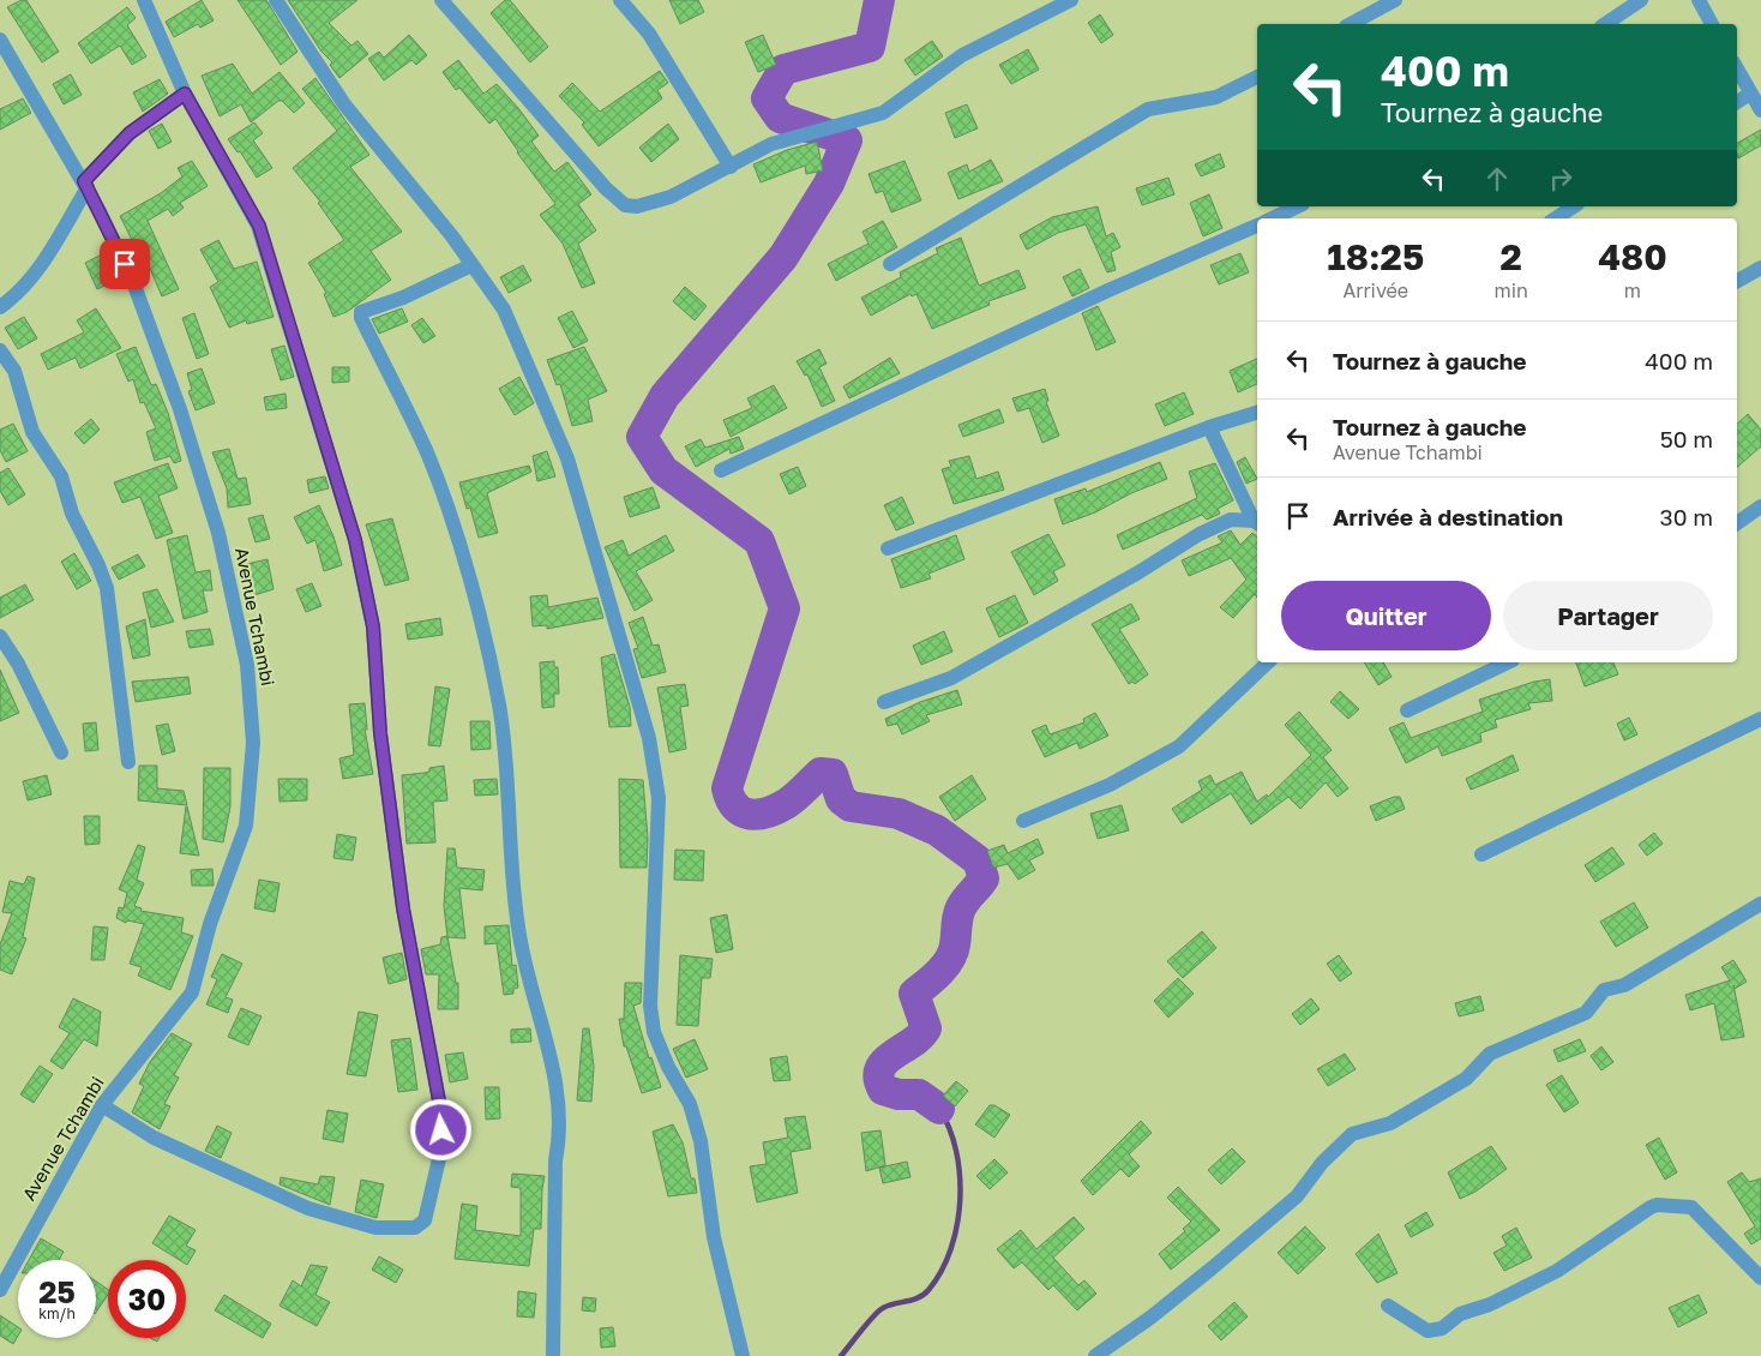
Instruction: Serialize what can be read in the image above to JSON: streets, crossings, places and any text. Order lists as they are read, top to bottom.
{
  "streets": {
    "street": ["Avenue Tchambi"]
  },
  "page": {
    "turn": ["400 m", "Tournez à gauche"],
    "eta": [
      "18:25",
      "Arrivée",
      "2",
      "min",
      "480",
      "m"
    ],
    "list": [
      {
        "name": "Tournez à gauche",
        "value": "400 m"
      },
      {
        "name": "Tournez à gauche",
        "note": "Avenue Tchambi",
        "value": "50 m"
      },
      {
        "name": "Arrivée à destination",
        "value": "30 m"
      }
    ],
    "buttons": ["Quitter", "Partager"],
    "speed": "25 km/h",
    "limit": "30"
  }
}
